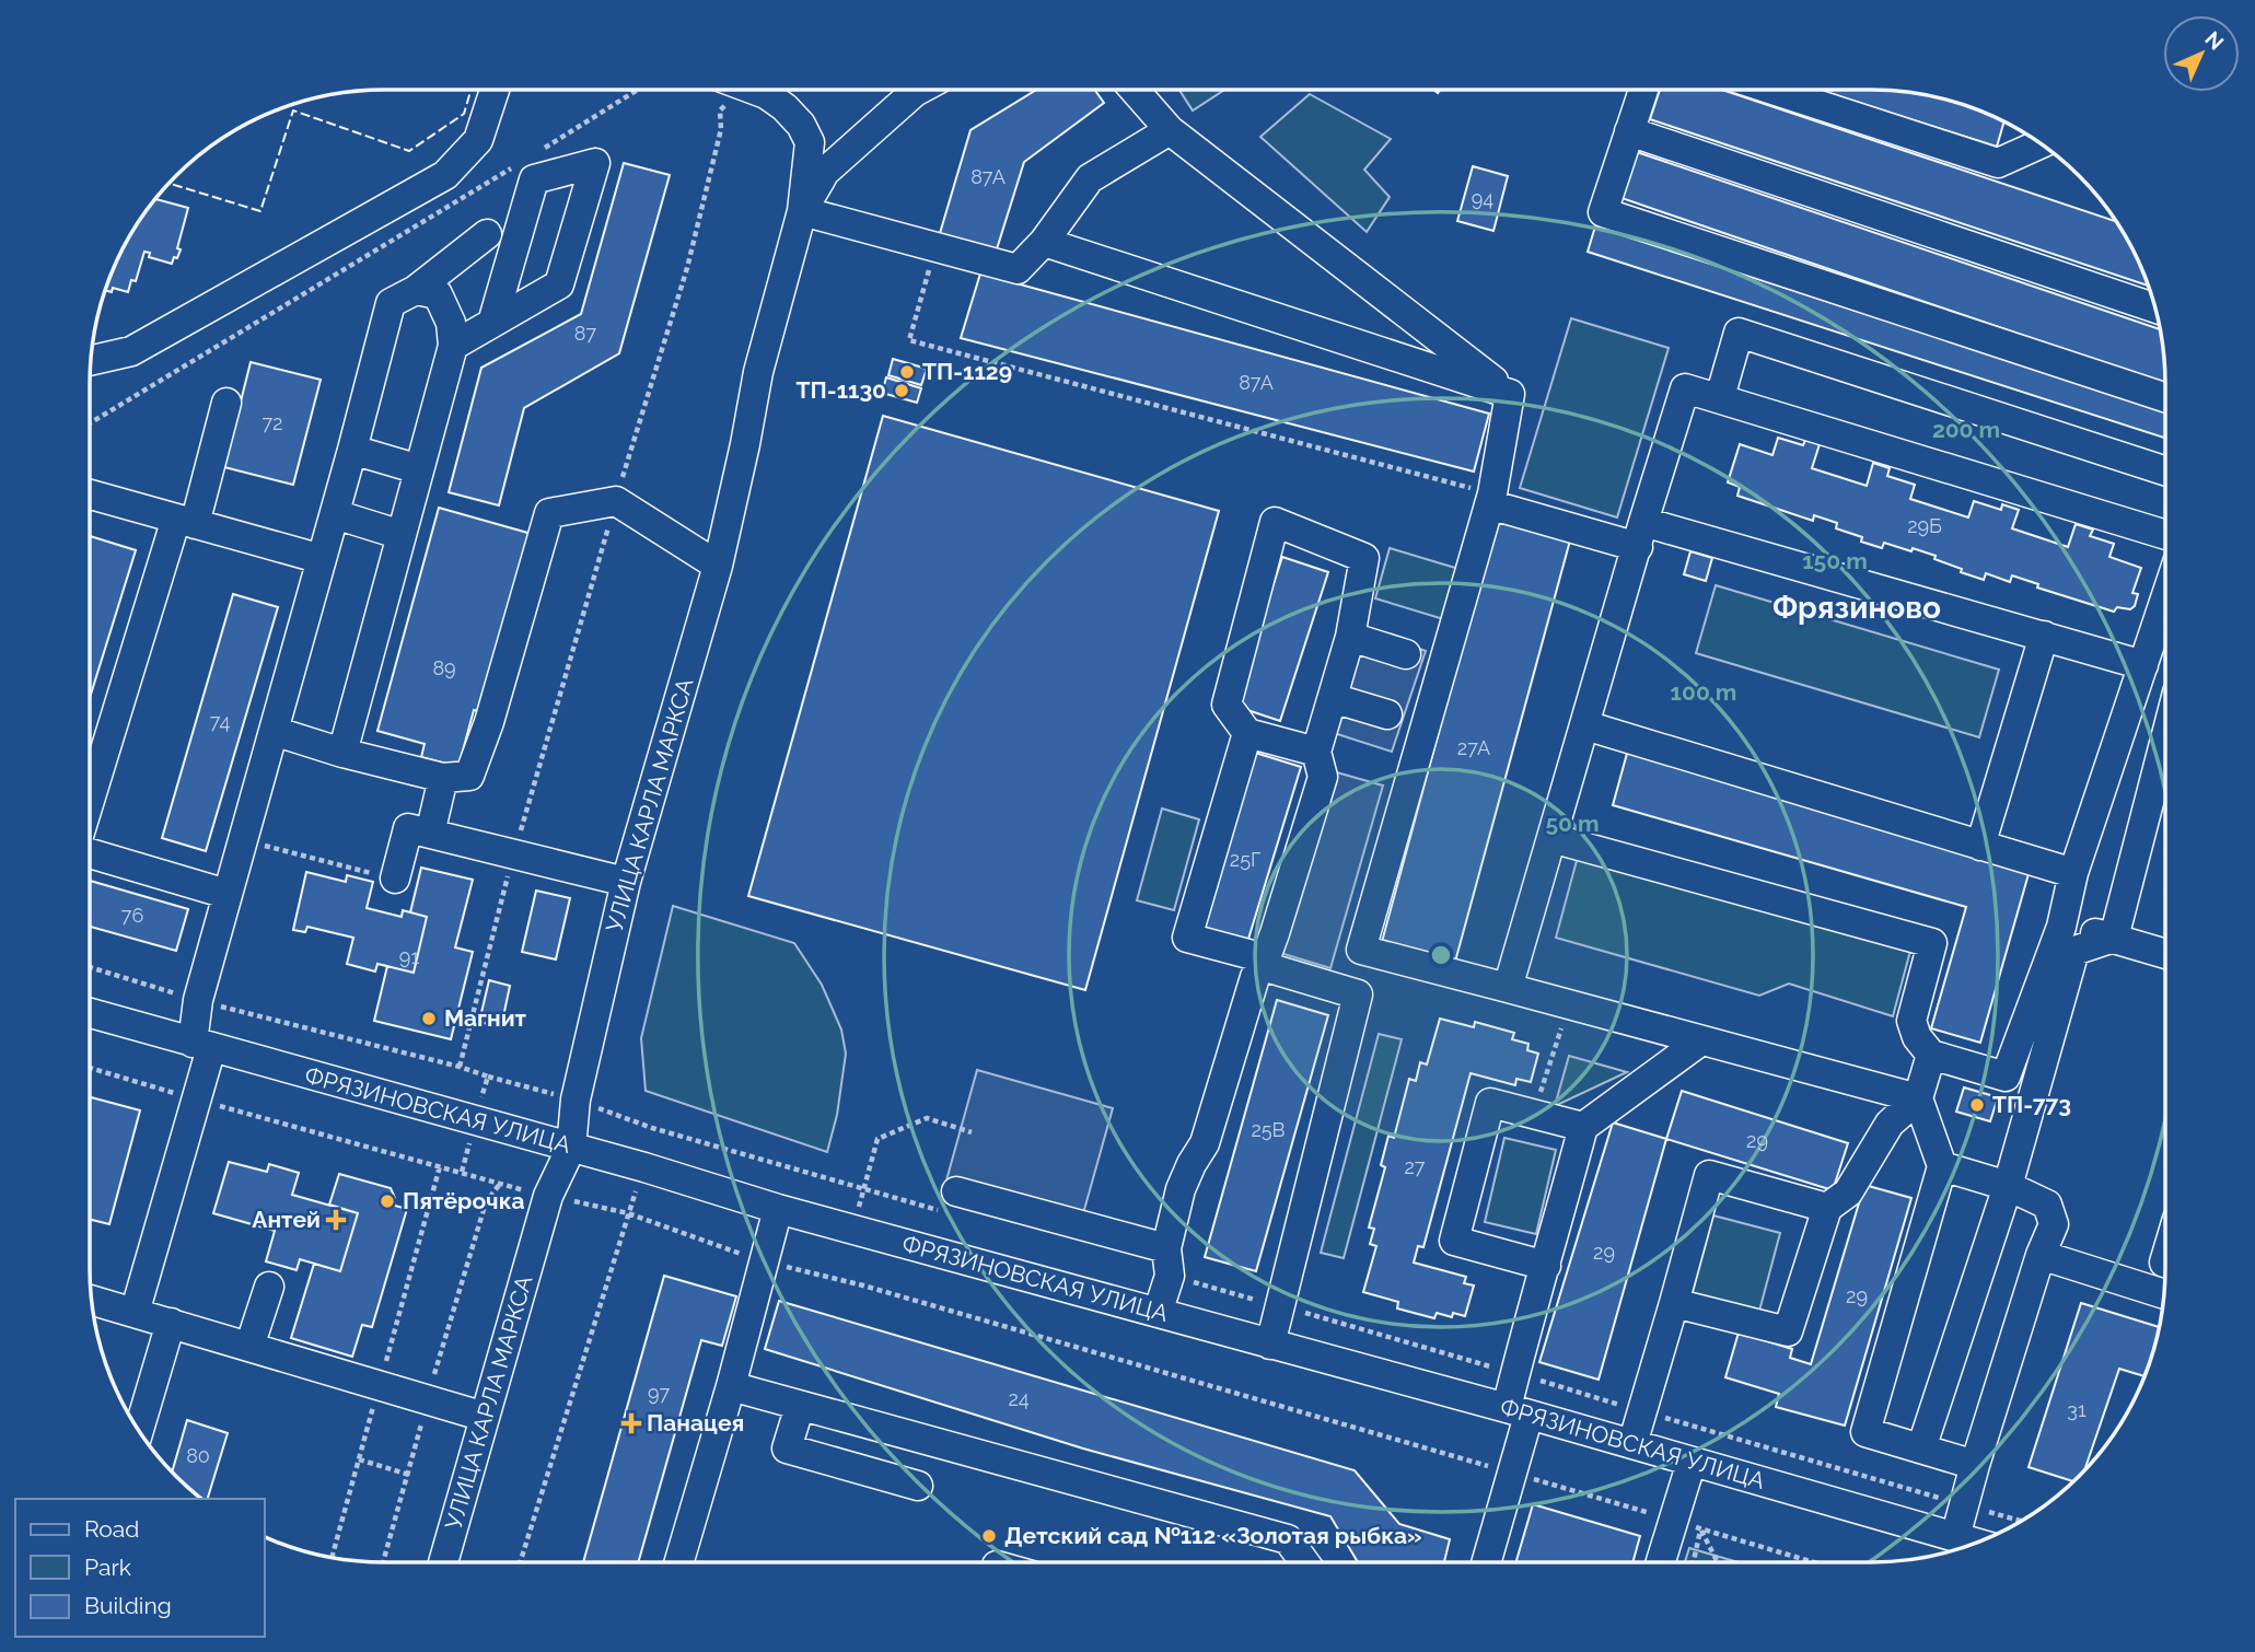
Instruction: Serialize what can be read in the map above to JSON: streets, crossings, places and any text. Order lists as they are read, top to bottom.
{
  "streets": {
    "street": ["УЛИЦА КАРЛА МАРКСА", "ФРЯЗИНОВСКАЯ УЛИЦА"]
  },
  "crossings": [
    ["УЛИЦА КАРЛА МАРКСА", "ФРЯЗИНОВСКАЯ УЛИЦА"]
  ],
  "districts": ["Фрязиново"],
  "places": {
    "other": [
      "ТП-1129",
      "ТП-1130",
      "Магнит",
      "ТП-773",
      "Пятёрочка",
      "Детский сад №112 «Золотая рыбка»"
    ],
    "health": ["Антей", "Панацея"]
  },
  "house_numbers": [
    "87А",
    "94",
    "87",
    "87А",
    "72",
    "29Б",
    "89",
    "74",
    "27А",
    "25Г",
    "76",
    "91",
    "25В",
    "29",
    "27",
    "29",
    "29",
    "97",
    "24",
    "31",
    "80"
  ],
  "legend": ["Road", "Park", "Building"],
  "north": "top right",
  "rings": [
    "200 m",
    "150 m",
    "100 m",
    "50 m"
  ]
}
